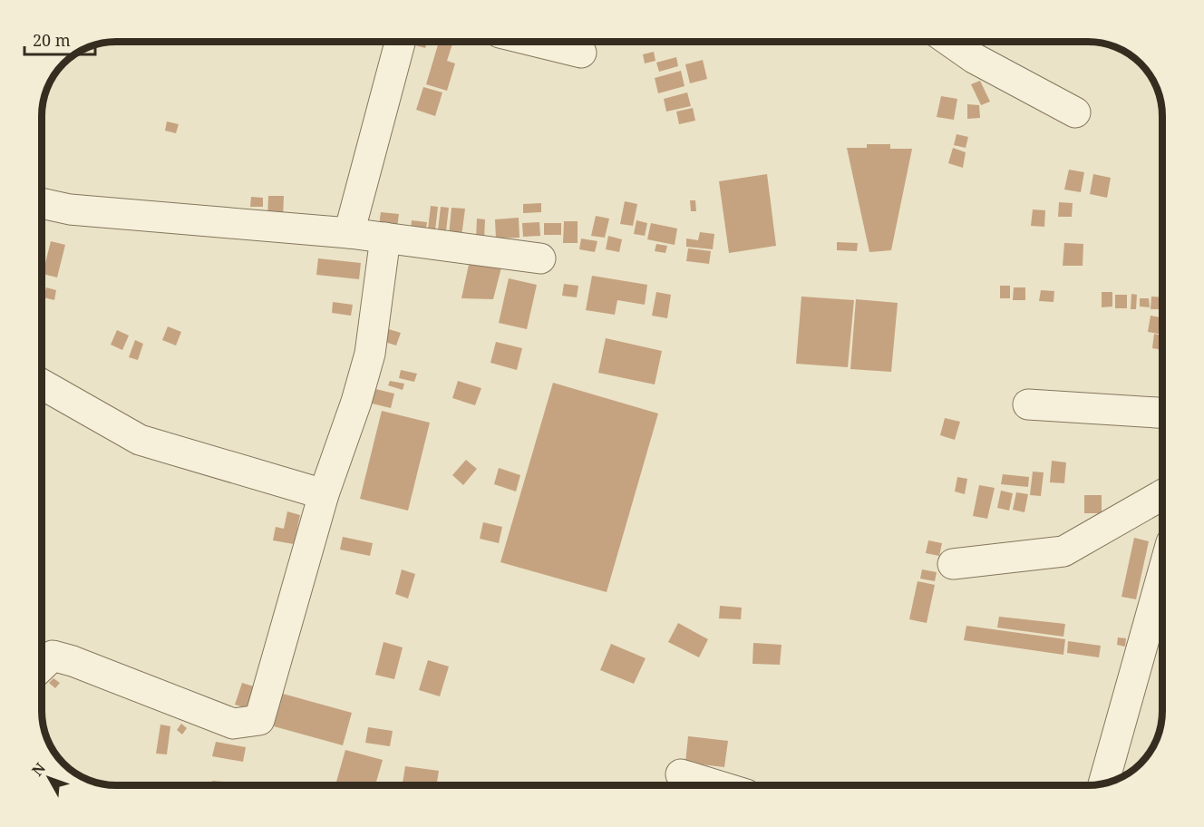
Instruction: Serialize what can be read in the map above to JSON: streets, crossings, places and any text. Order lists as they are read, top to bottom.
{
  "scale_bar": "20 m",
  "north": "top left"
}
